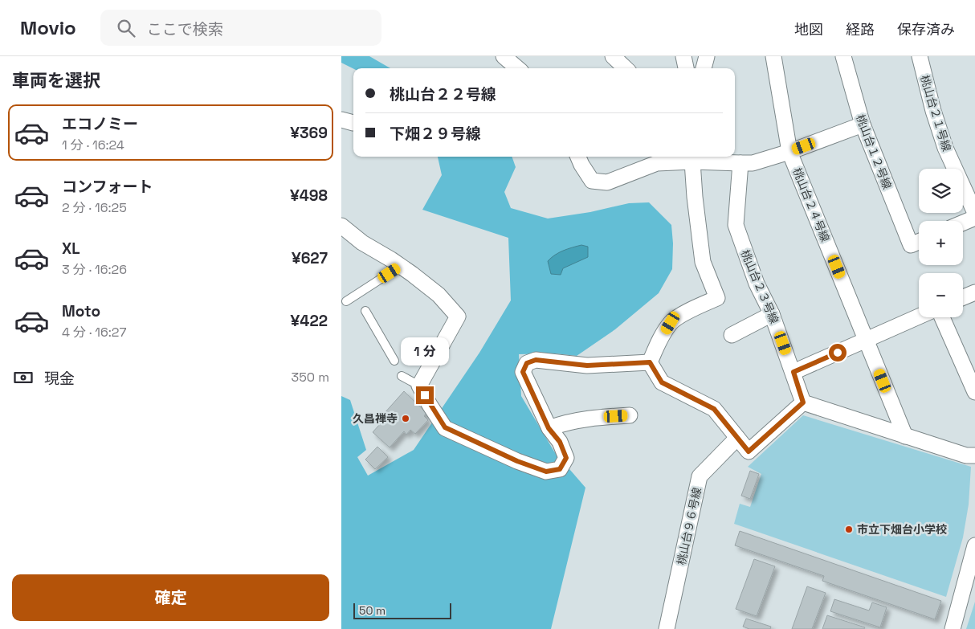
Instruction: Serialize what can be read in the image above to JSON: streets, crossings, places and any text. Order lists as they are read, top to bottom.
{
  "streets": {
    "street": [
      "桃山台２１号線",
      "桃山台１２号線",
      "桃山台２４号線",
      "桃山台２３号線",
      "桃山台９６号線"
    ]
  },
  "places": ["久昌禅寺", "市立下畑台小学校"],
  "scale_bar": "50 m",
  "page": {
    "header": "Movio",
    "search": "ここで検索",
    "nav": ["地図", "経路", "保存済み"],
    "heading": "車両を選択",
    "banner": ["桃山台２２号線", "下畑２９号線"],
    "list": [
      {
        "name": "エコノミー",
        "note": "1 分 · 16:24",
        "value": "¥369"
      },
      {
        "name": "コンフォート",
        "note": "2 分 · 16:25",
        "value": "¥498"
      },
      {
        "name": "XL",
        "note": "3 分 · 16:26",
        "value": "¥627"
      },
      {
        "name": "Moto",
        "note": "4 分 · 16:27",
        "value": "¥422"
      }
    ],
    "map_buttons": ["+", "−"],
    "bubble": "1 分",
    "pay": ["現金", "350 m"],
    "buttons": "確定",
    "scale": "50 m"
  }
}
